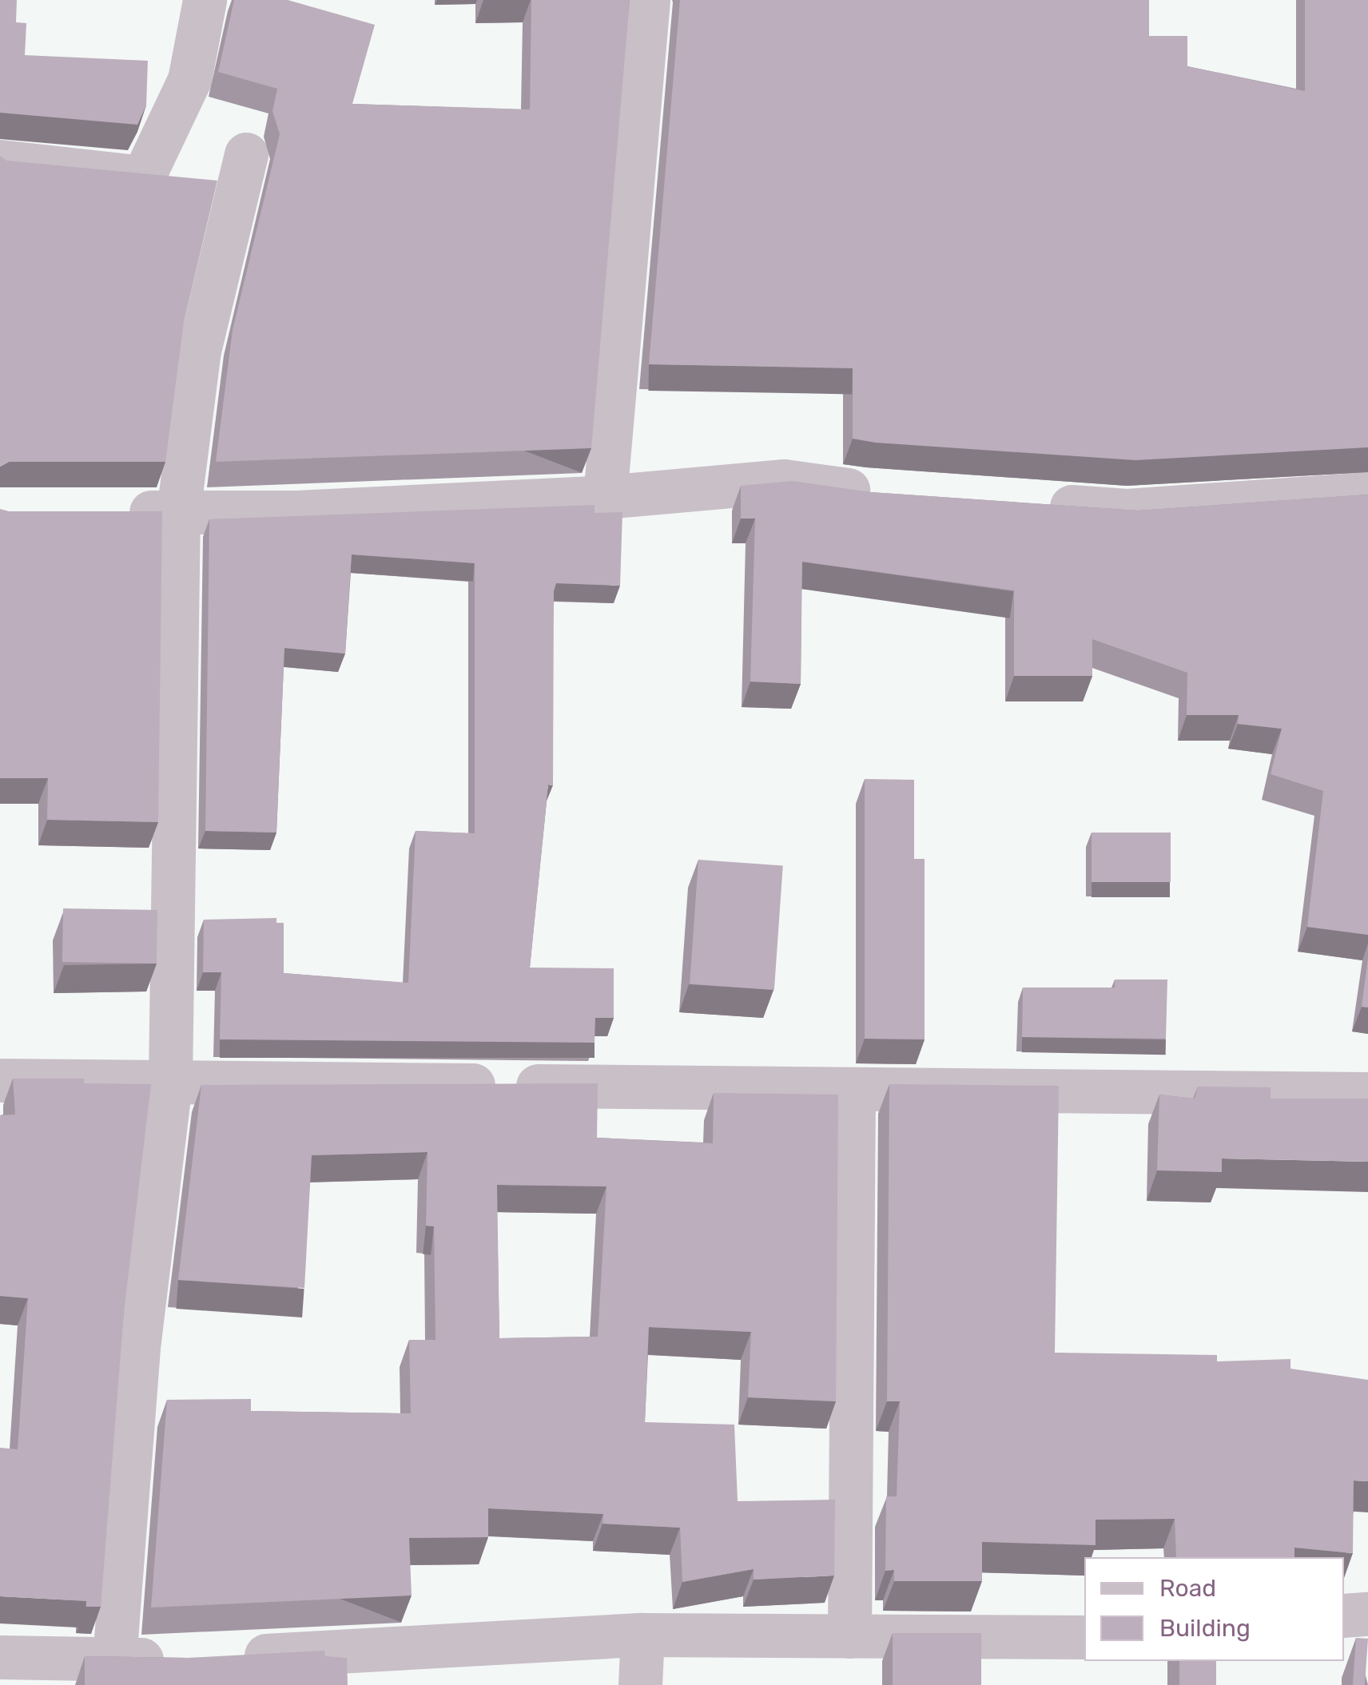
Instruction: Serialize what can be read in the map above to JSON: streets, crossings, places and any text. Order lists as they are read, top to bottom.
{
  "legend": ["Road", "Building"]
}
